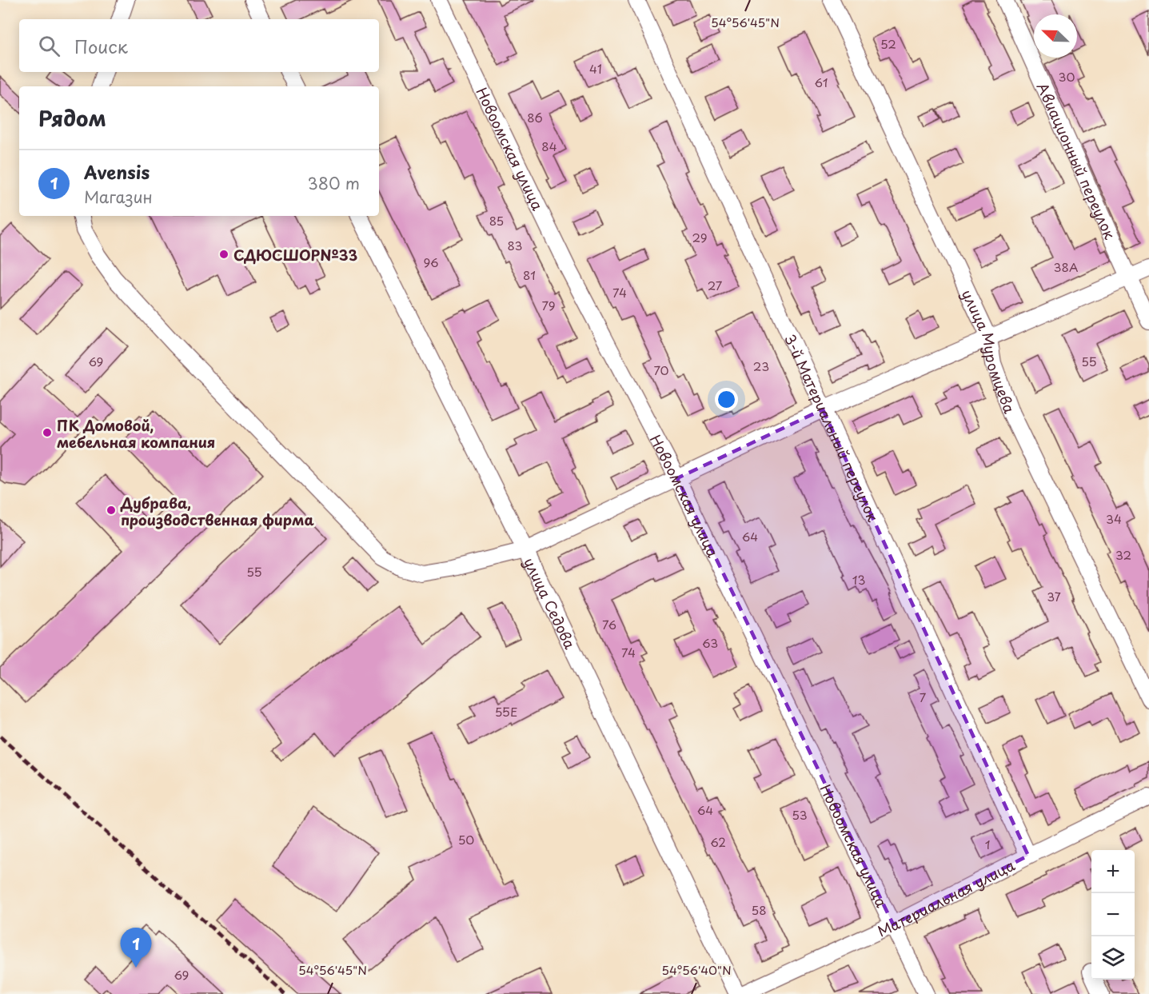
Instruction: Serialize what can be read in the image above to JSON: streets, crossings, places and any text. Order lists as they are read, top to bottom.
{
  "streets": {
    "street": [
      "Новоомская улица",
      "Авиационный переулок",
      "улица Муромцева",
      "3-й Материальный переулок",
      "улица Седова",
      "Материальная улица"
    ]
  },
  "crossings": [
    ["Новоомская улица", "Материальная улица"],
    ["3-й Материальный переулок", "Материальная улица"]
  ],
  "places": ["СДЮСШОР№33", "ПК Домовой, мебельная компания", "Дубрава, производственная фирма"],
  "house_numbers": [
    "52",
    "41",
    "30",
    "61",
    "86",
    "84",
    "85",
    "29",
    "83",
    "96",
    "38А",
    "81",
    "27",
    "74",
    "79",
    "69",
    "55",
    "23",
    "70",
    "34",
    "64",
    "32",
    "55",
    "13",
    "37",
    "76",
    "63",
    "74",
    "7",
    "55Е",
    "64",
    "53",
    "50",
    "62",
    "1",
    "58",
    "69"
  ],
  "north": "top left",
  "page": {
    "search": "Поиск",
    "heading": "Рядом",
    "list": [
      {
        "mark": "1",
        "name": "Avensis",
        "note": "Магазин",
        "value": "380 m"
      }
    ],
    "map_buttons": ["+", "−"],
    "pins": "1"
  },
  "coordinates": ["54°56'45\"N", "54°56'40\"N"]
}
